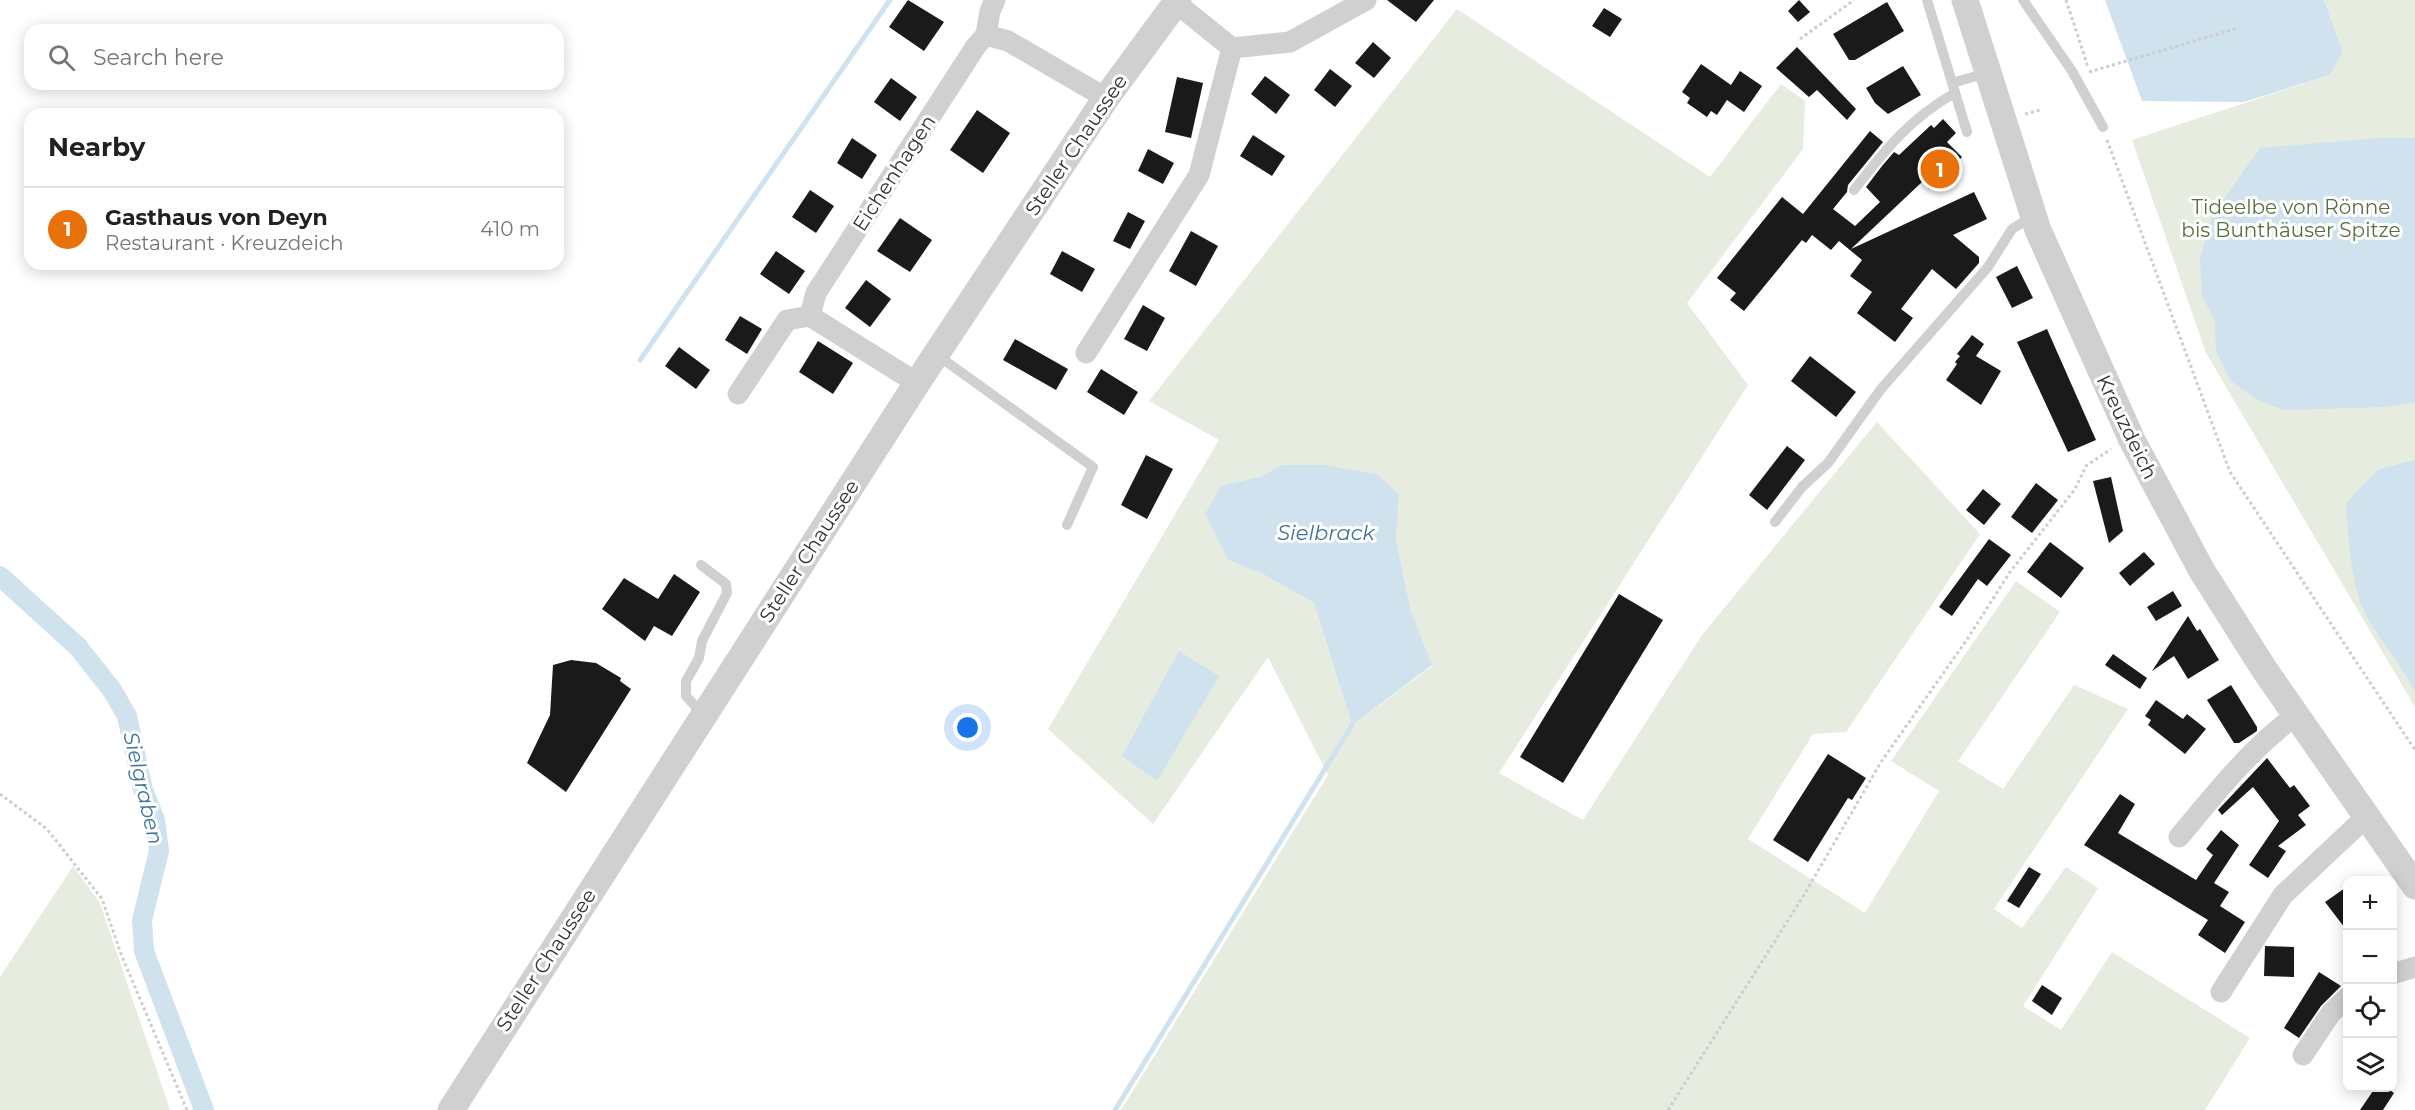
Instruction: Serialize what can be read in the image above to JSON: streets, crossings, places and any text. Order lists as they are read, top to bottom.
{
  "streets": {
    "street": ["Steller Chaussee", "Eichenhagen", "Kreuzdeich"]
  },
  "water": ["Sielbrack", "Sielgraben"],
  "parks": ["Tideelbe von Rönne bis Bunthäuser Spitze"],
  "page": {
    "search": "Search here",
    "heading": "Nearby",
    "pins": "1",
    "list": [
      {
        "mark": "1",
        "name": "Gasthaus von Deyn",
        "note": "Restaurant · Kreuzdeich",
        "value": "410 m"
      }
    ],
    "map_buttons": ["+", "−"]
  }
}
